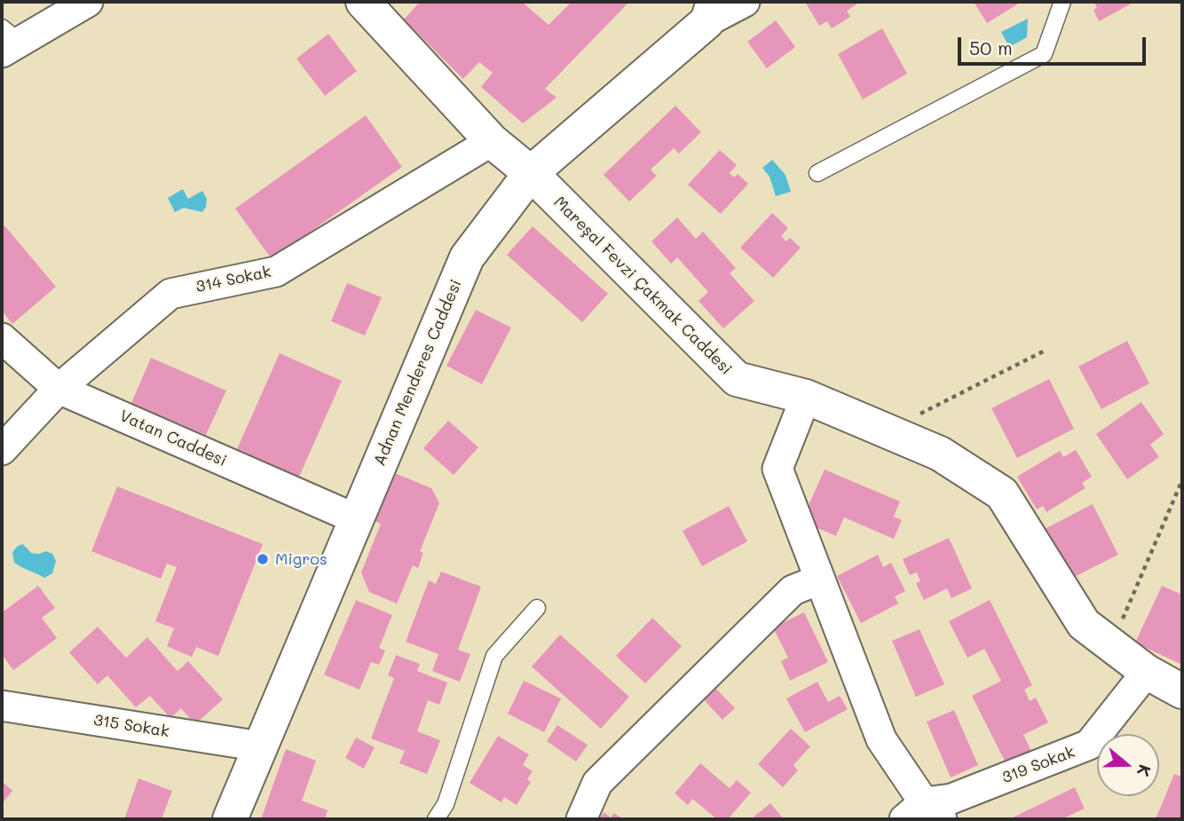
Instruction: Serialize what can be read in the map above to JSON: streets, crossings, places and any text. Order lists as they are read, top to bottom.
{
  "streets": {
    "street": [
      "314 Sokak",
      "Mareşal Fevzi Çakmak Caddesi",
      "Adnan Menderes Caddesi",
      "Vatan Caddesi",
      "315 Sokak",
      "319 Sokak"
    ]
  },
  "crossings": [
    ["314 Sokak", "Mareşal Fevzi Çakmak Caddesi"],
    ["314 Sokak", "Vatan Caddesi"],
    ["Mareşal Fevzi Çakmak Caddesi", "Adnan Menderes Caddesi"],
    ["Mareşal Fevzi Çakmak Caddesi", "319 Sokak"],
    ["Adnan Menderes Caddesi", "Vatan Caddesi"],
    ["Adnan Menderes Caddesi", "315 Sokak"]
  ],
  "places": ["Migros"],
  "scale_bar": "50 m",
  "north": "right"
}
